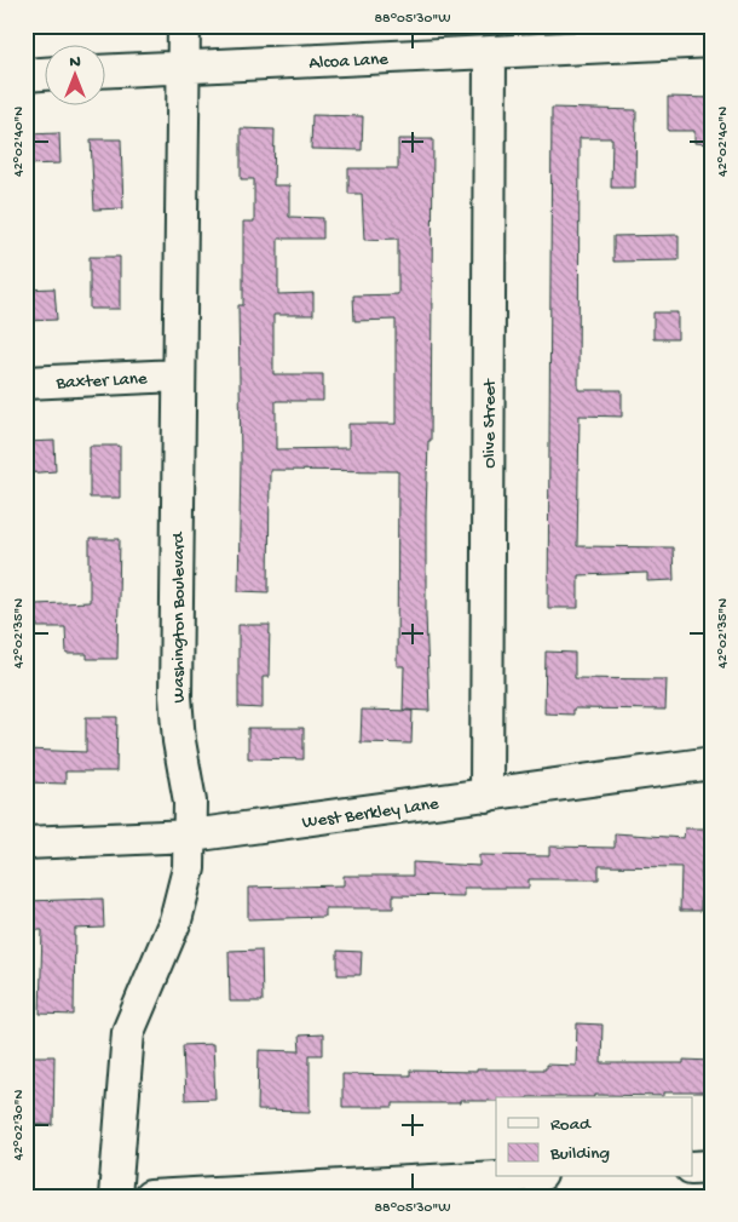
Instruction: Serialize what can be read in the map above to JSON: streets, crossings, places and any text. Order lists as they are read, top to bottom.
{
  "streets": {
    "street": [
      "Alcoa Lane",
      "Baxter Lane",
      "Olive Street",
      "Washington Boulevard",
      "West Berkley Lane"
    ]
  },
  "crossings": [
    ["Alcoa Lane", "Olive Street"],
    ["Alcoa Lane", "Washington Boulevard"],
    ["Baxter Lane", "Washington Boulevard"],
    ["Olive Street", "West Berkley Lane"],
    ["Washington Boulevard", "West Berkley Lane"]
  ],
  "legend": ["Road", "Building"],
  "north": "top",
  "coordinates": [
    "88°05'30\"W",
    "42°02'40\"N",
    "42°02'35\"N",
    "42°02'30\"N"
  ]
}
